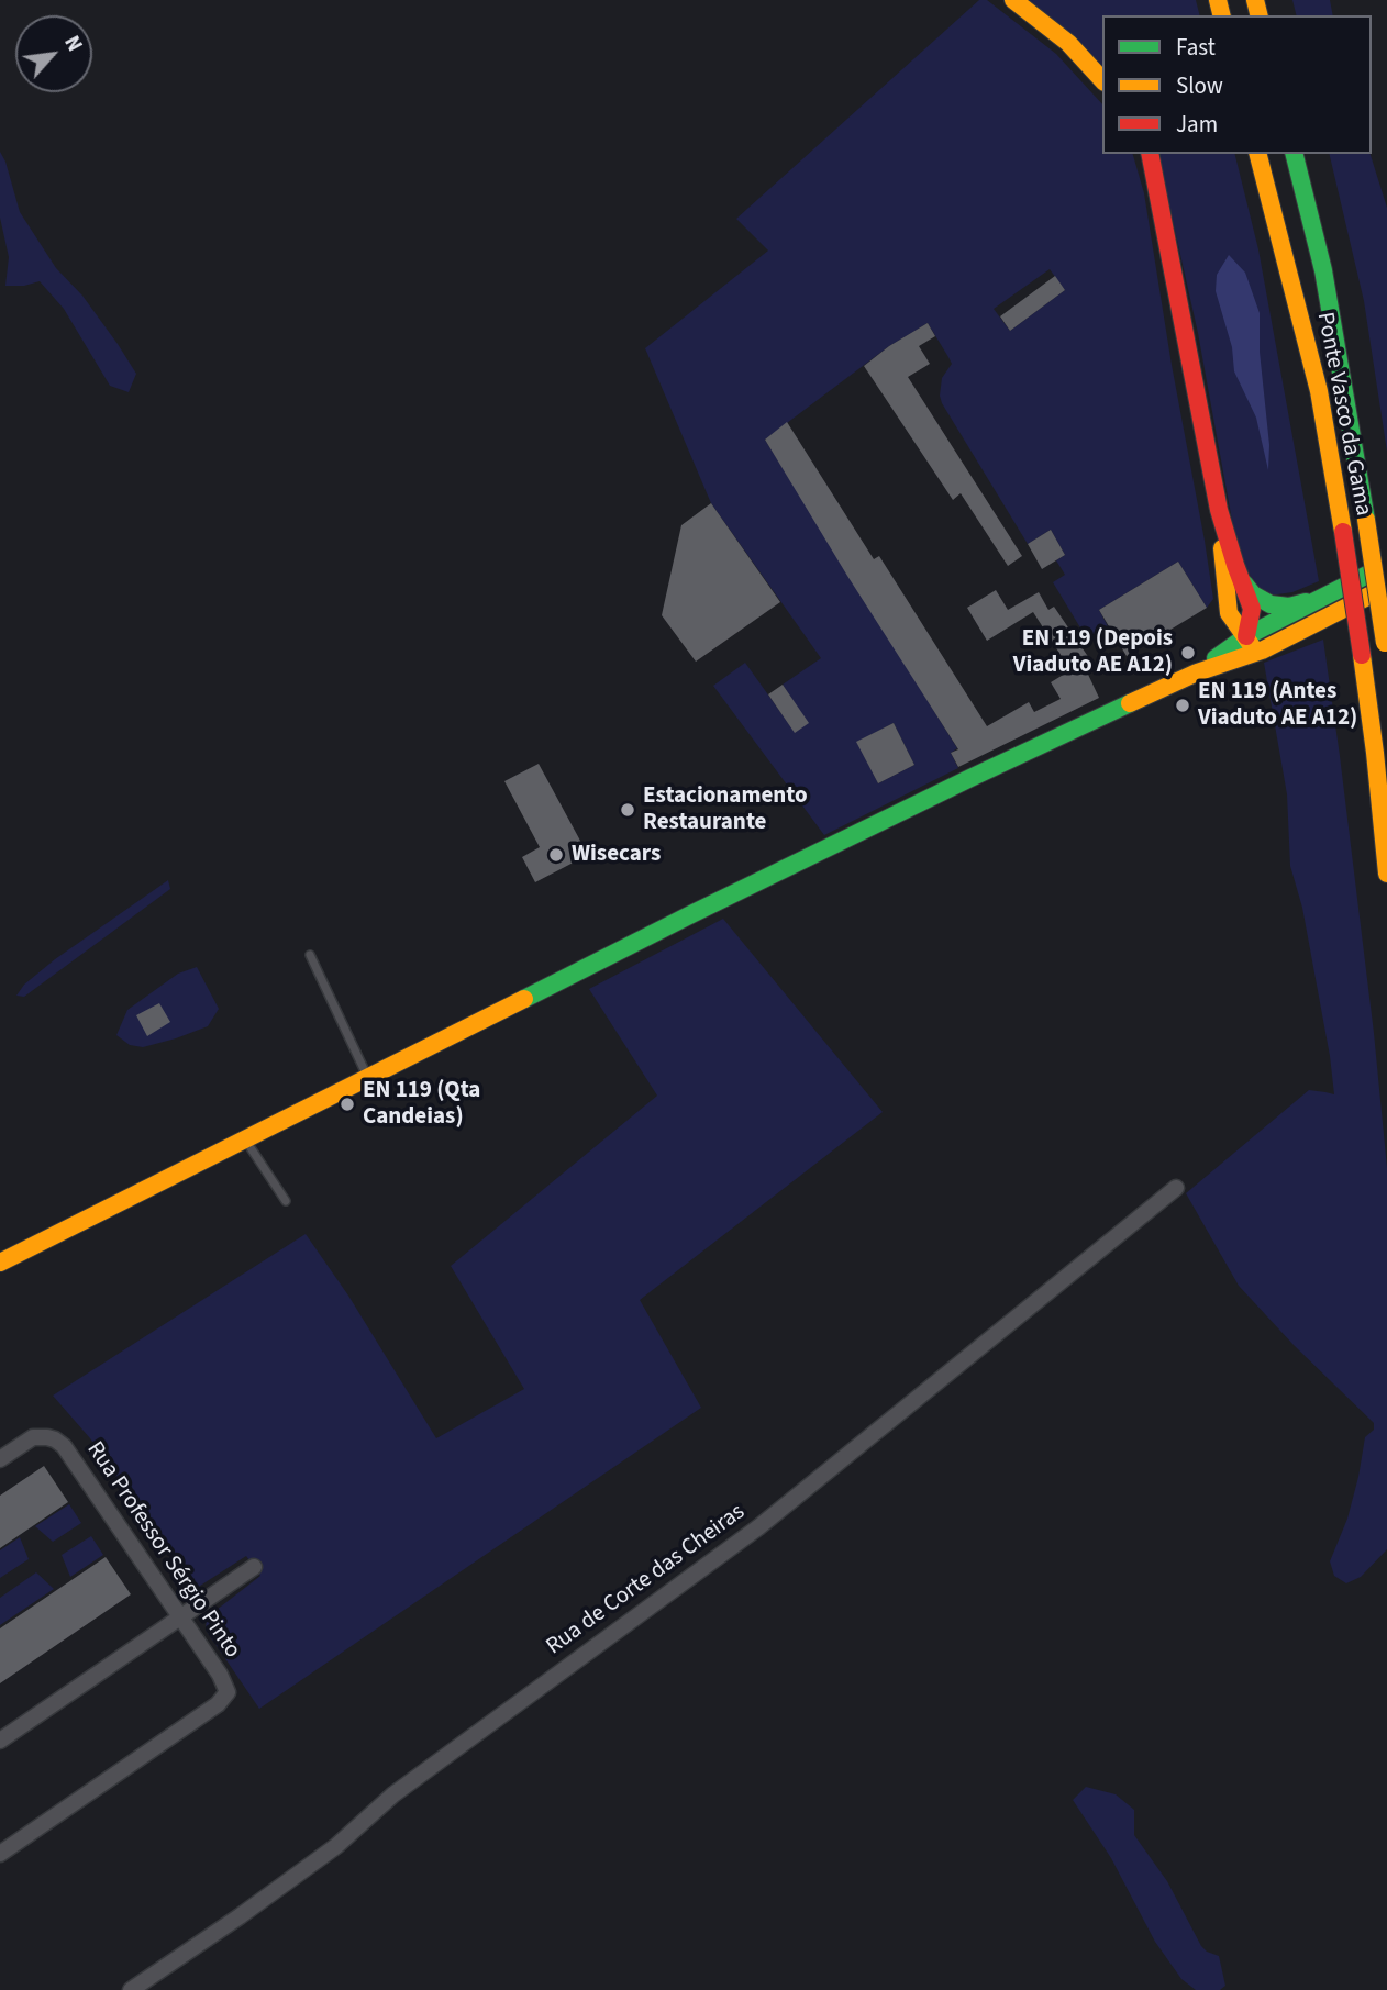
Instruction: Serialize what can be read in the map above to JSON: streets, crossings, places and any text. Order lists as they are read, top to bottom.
{
  "streets": {
    "main road": ["Ponte Vasco da Gama"],
    "street": ["Rua Professor Sérgio Pinto", "Rua de Corte das Cheiras"]
  },
  "places": [
    "EN 119 (Depois Viaduto AE A12)",
    "EN 119 (Antes Viaduto AE A12)",
    "Estacionamento Restaurante",
    "Wisecars",
    "EN 119 (Qta Candeias)"
  ],
  "legend": ["Fast", "Slow", "Jam"],
  "north": "top right"
}
